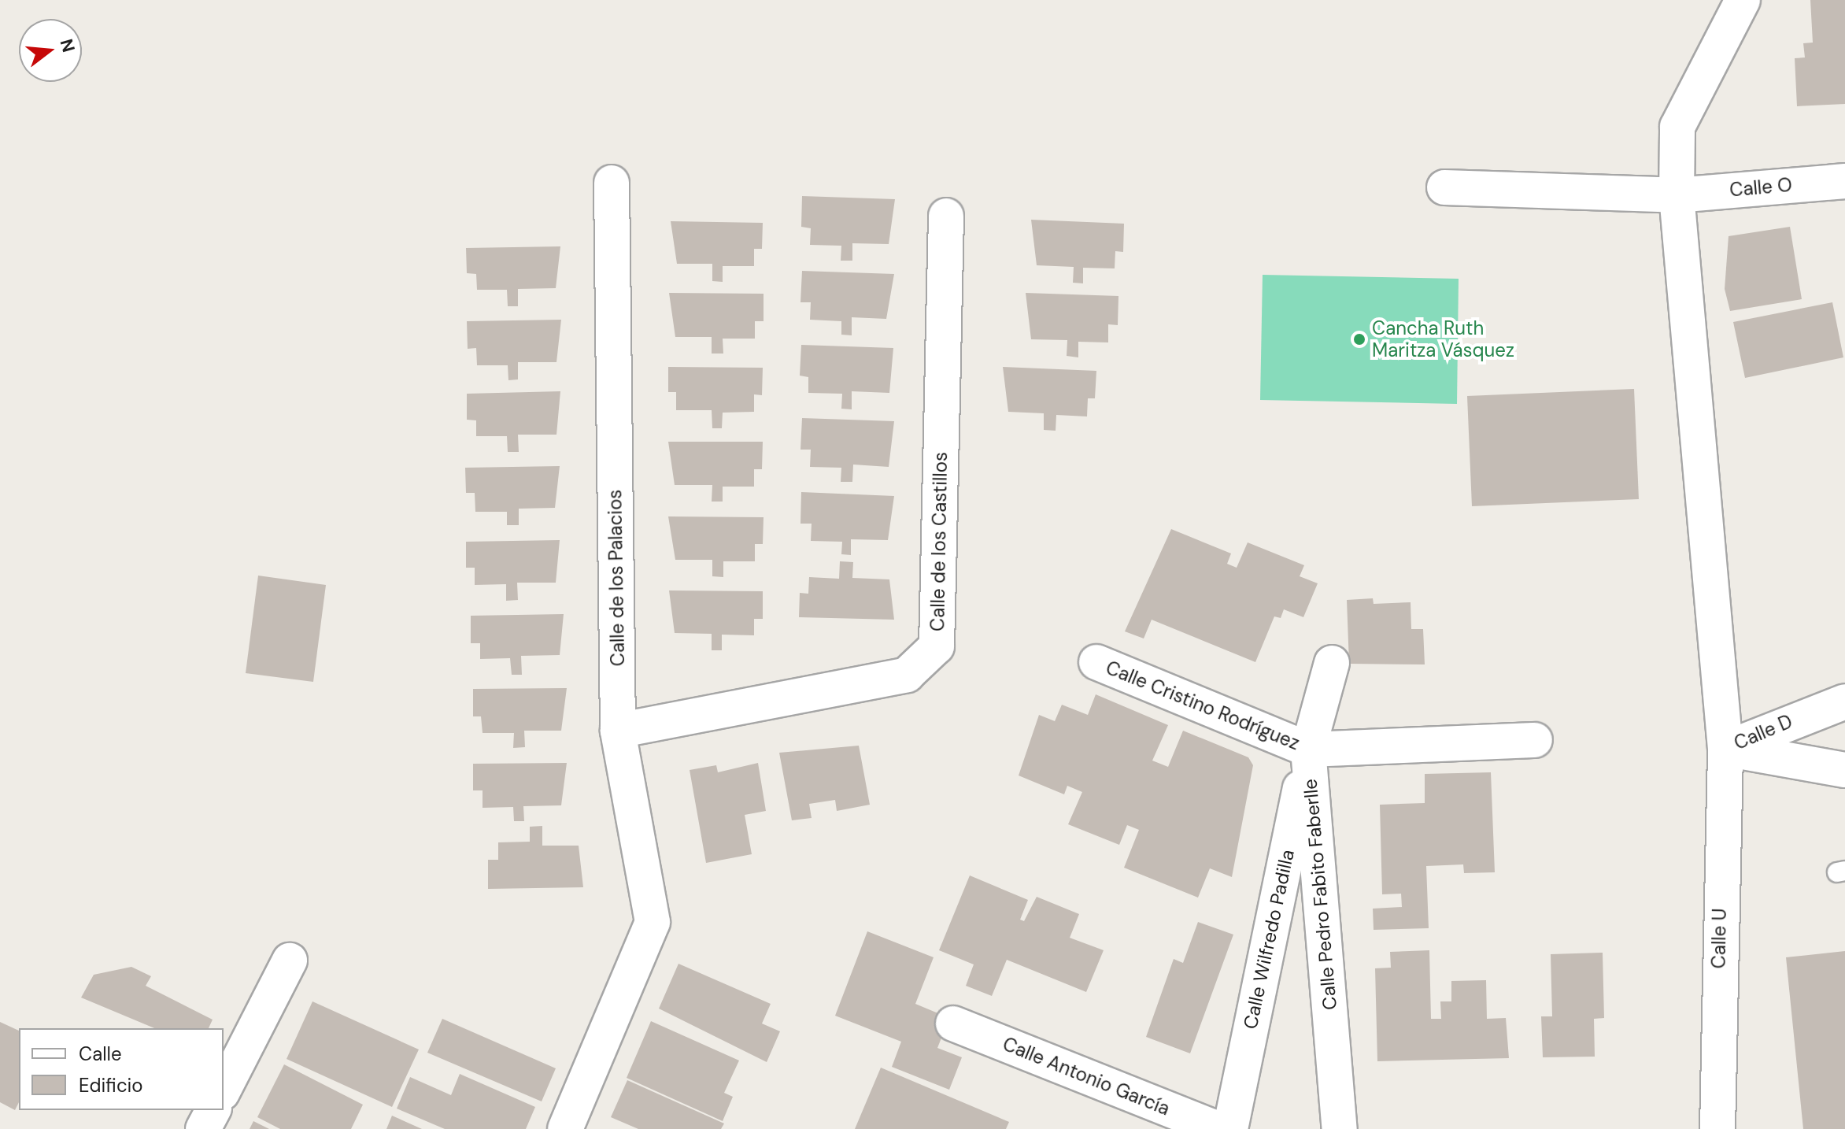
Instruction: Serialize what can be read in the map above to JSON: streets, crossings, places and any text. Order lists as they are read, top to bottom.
{
  "streets": {
    "street": [
      "Calle O",
      "Calle de los Castillos",
      "Calle de los Palacios",
      "Calle Cristino Rodríguez",
      "Calle D",
      "Calle Pedro Fabito Faberlle",
      "Calle U",
      "Calle Wilfredo Padilla",
      "Calle Antonio García"
    ]
  },
  "crossings": [
    ["Calle O", "Calle U"],
    ["Calle de los Castillos", "Calle de los Palacios"],
    ["Calle Cristino Rodríguez", "Calle Pedro Fabito Faberlle"],
    ["Calle Cristino Rodríguez", "Calle Wilfredo Padilla"],
    ["Calle D", "Calle U"],
    ["Calle Pedro Fabito Faberlle", "Calle Wilfredo Padilla"]
  ],
  "places": ["Cancha Ruth Maritza Vásquez"],
  "legend": ["Calle", "Edificio"],
  "north": "right"
}
